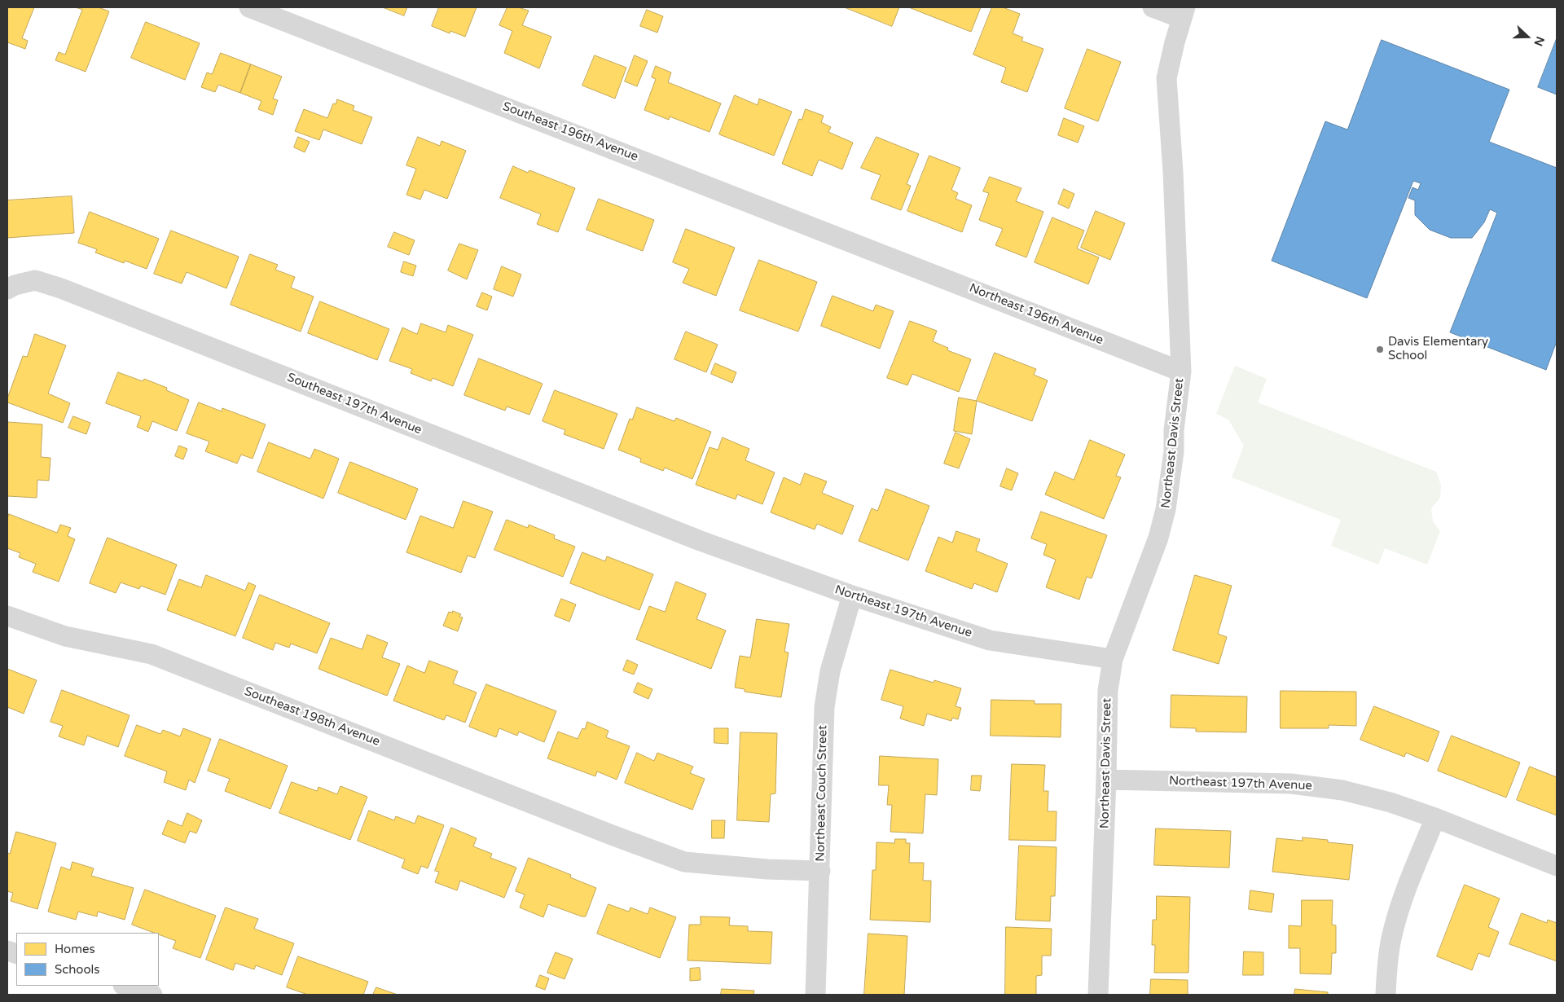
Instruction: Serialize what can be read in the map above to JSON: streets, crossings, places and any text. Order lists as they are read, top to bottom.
{
  "streets": {
    "street": [
      "Southeast 196th Avenue",
      "Northeast 196th Avenue",
      "Southeast 197th Avenue",
      "Northeast Davis Street",
      "Northeast 197th Avenue",
      "Southeast 198th Avenue",
      "Northeast Couch Street"
    ]
  },
  "crossings": [
    ["Southeast 196th Avenue", "Northeast 196th Avenue"],
    ["Northeast 196th Avenue", "Northeast Davis Street"],
    ["Southeast 197th Avenue", "Northeast 197th Avenue"],
    ["Northeast Davis Street", "Northeast 197th Avenue"],
    ["Northeast 197th Avenue", "Northeast Couch Street"],
    ["Southeast 198th Avenue", "Northeast Couch Street"]
  ],
  "places": ["Davis Elementary School"],
  "legend": ["Homes", "Schools"],
  "north": "right"
}
